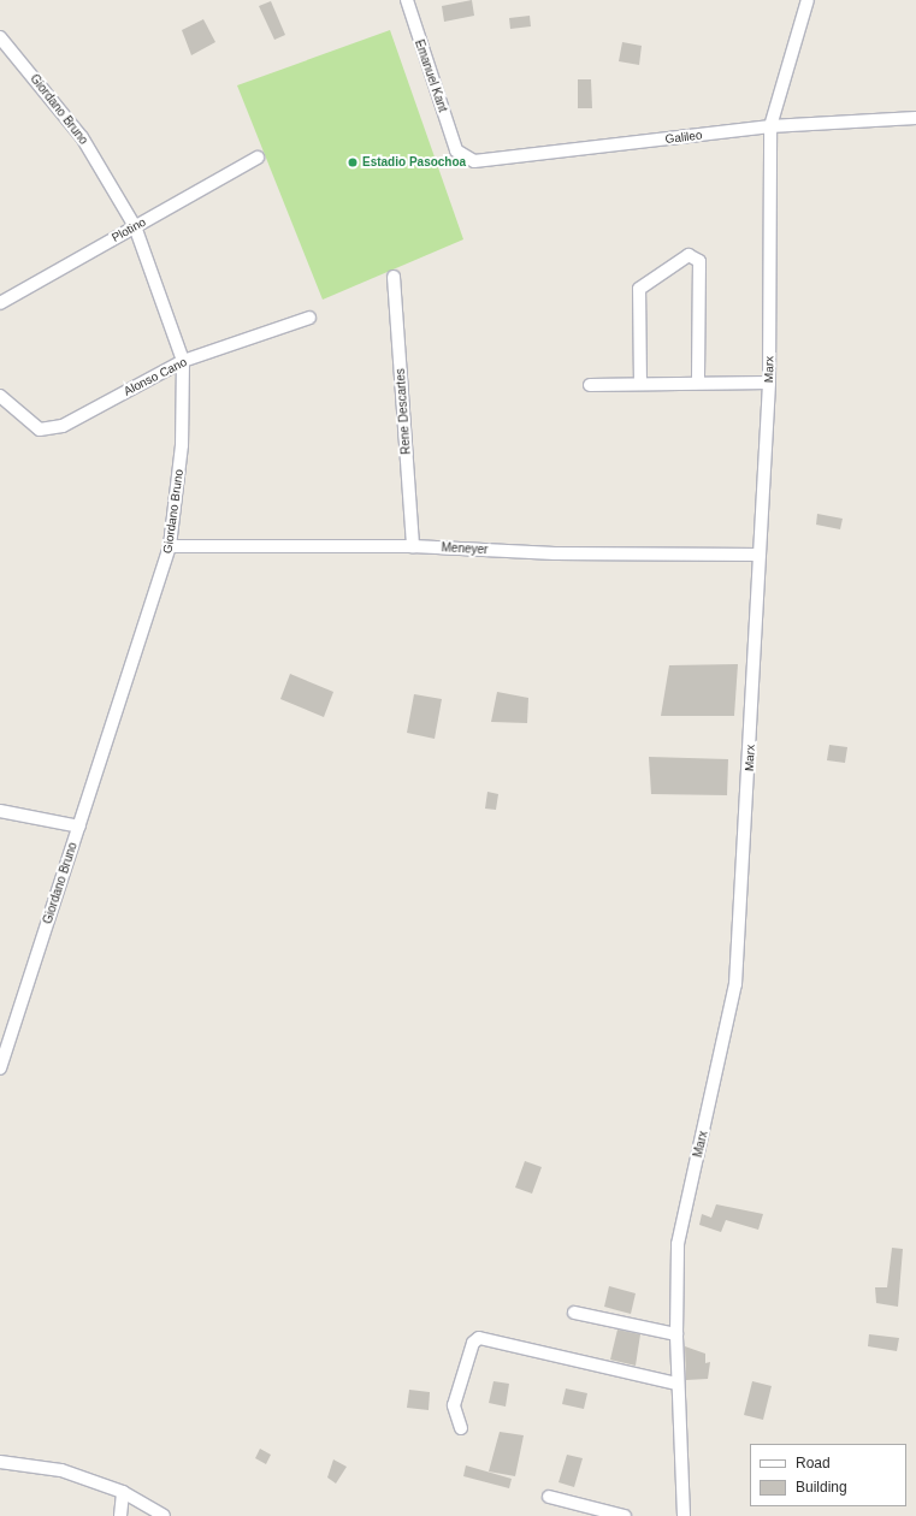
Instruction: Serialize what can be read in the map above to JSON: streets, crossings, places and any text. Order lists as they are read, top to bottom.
{
  "streets": {
    "street": [
      "Emanuel Kant",
      "Giordano Bruno",
      "Galileo",
      "Plotino",
      "Marx",
      "Alonso Cano",
      "Rene Descartes",
      "Meneyer"
    ]
  },
  "crossings": [
    ["Emanuel Kant", "Galileo"],
    ["Giordano Bruno", "Plotino"],
    ["Giordano Bruno", "Alonso Cano"],
    ["Giordano Bruno", "Meneyer"],
    ["Galileo", "Marx"],
    ["Marx", "Meneyer"],
    ["Rene Descartes", "Meneyer"]
  ],
  "places": ["Estadio Pasochoa"],
  "legend": ["Road", "Building"]
}
